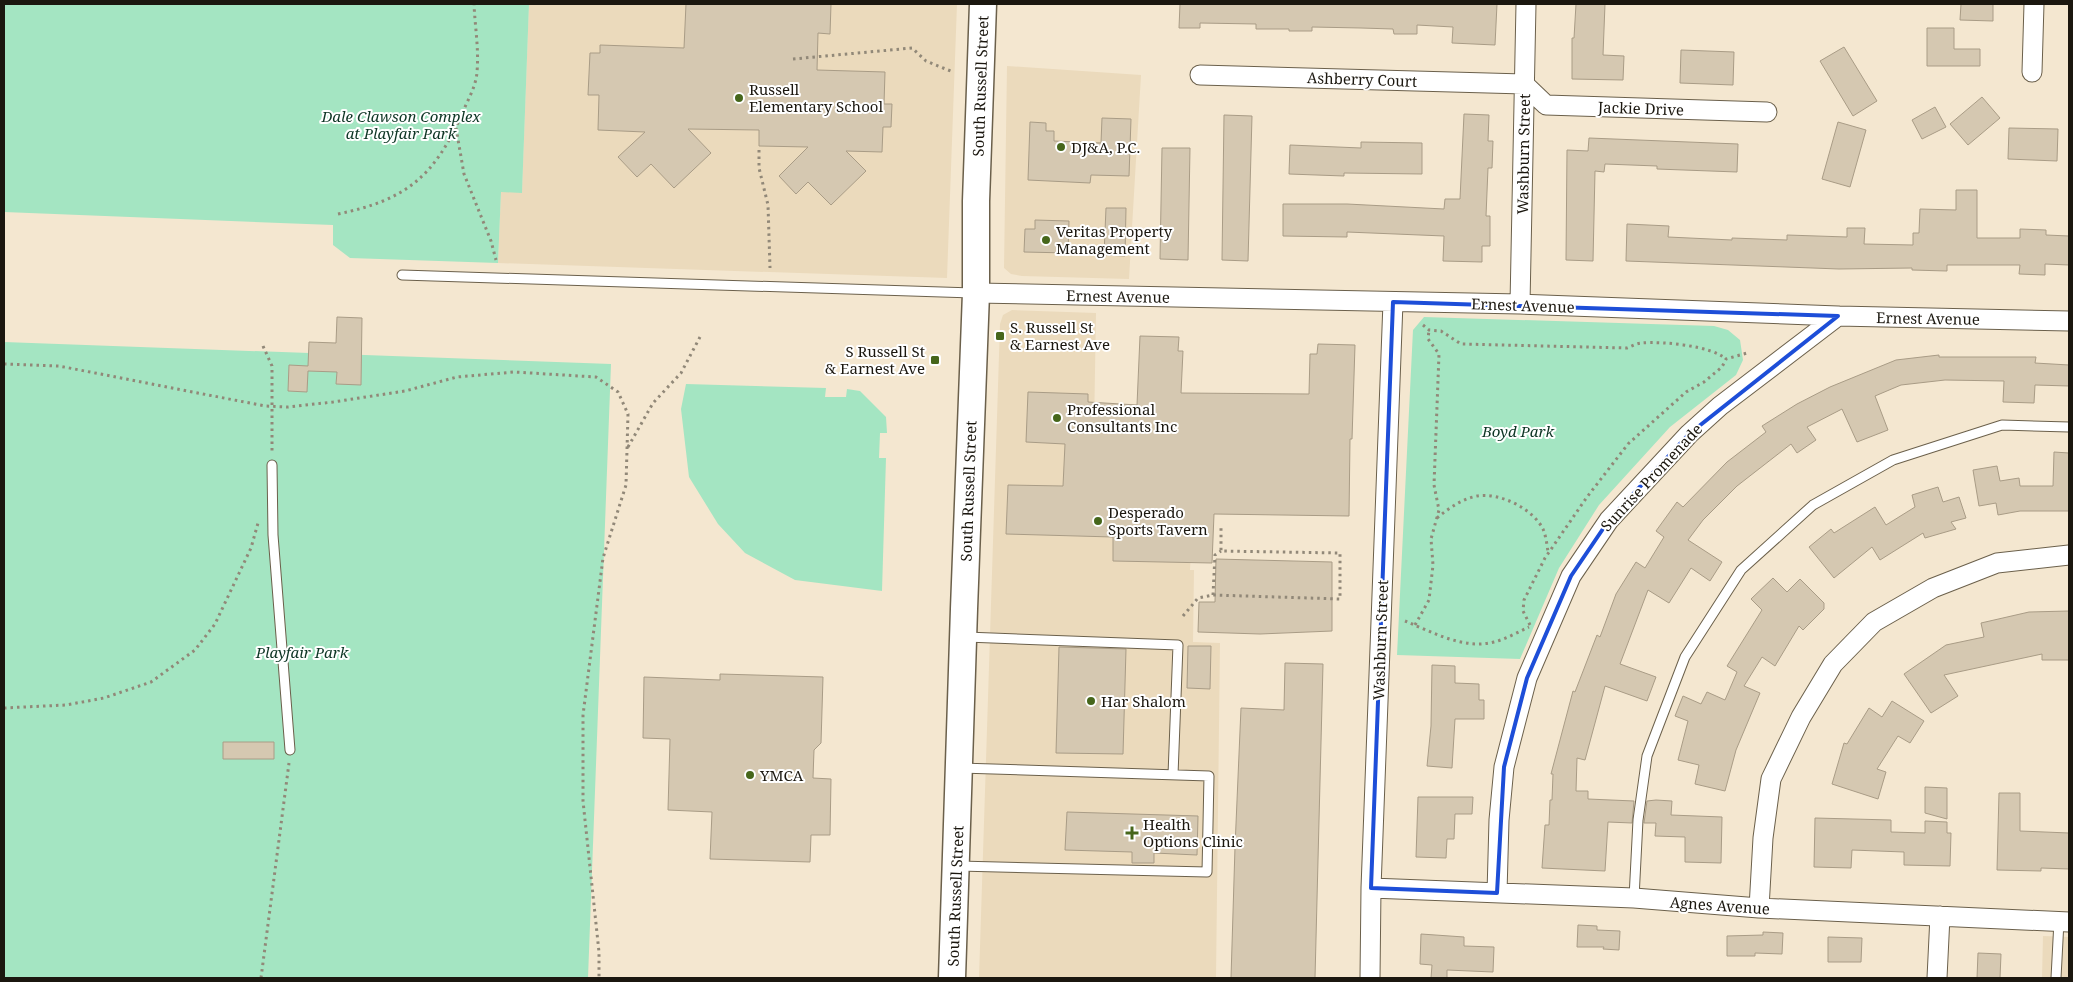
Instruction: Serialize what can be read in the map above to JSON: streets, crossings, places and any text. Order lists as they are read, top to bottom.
{
  "streets": {
    "main road": ["South Russell Street"],
    "street": [
      "Ashberry Court",
      "Jackie Drive",
      "Washburn Street",
      "Ernest Avenue",
      "Sunrise Promenade",
      "Agnes Avenue"
    ]
  },
  "crossings": [
    ["Ashberry Court", "Jackie Drive"],
    ["Ashberry Court", "Washburn Street"],
    ["South Russell Street", "Ernest Avenue"],
    ["Jackie Drive", "Washburn Street"],
    ["Washburn Street", "Ernest Avenue"],
    ["Washburn Street", "Agnes Avenue"],
    ["Ernest Avenue", "Sunrise Promenade"],
    ["Sunrise Promenade", "Agnes Avenue"]
  ],
  "parks": ["Dale Clawson Complex at Playfair Park", "Boyd Park", "Playfair Park"],
  "places": {
    "other": [
      "Russell Elementary School",
      "DJ&A, P.C.",
      "Veritas Property Management",
      "Professional Consultants Inc",
      "Desperado Sports Tavern",
      "Har Shalom",
      "YMCA"
    ],
    "transit": ["S. Russell St & Earnest Ave", "S Russell St & Earnest Ave"],
    "health": ["Health Options Clinic"]
  }
}
